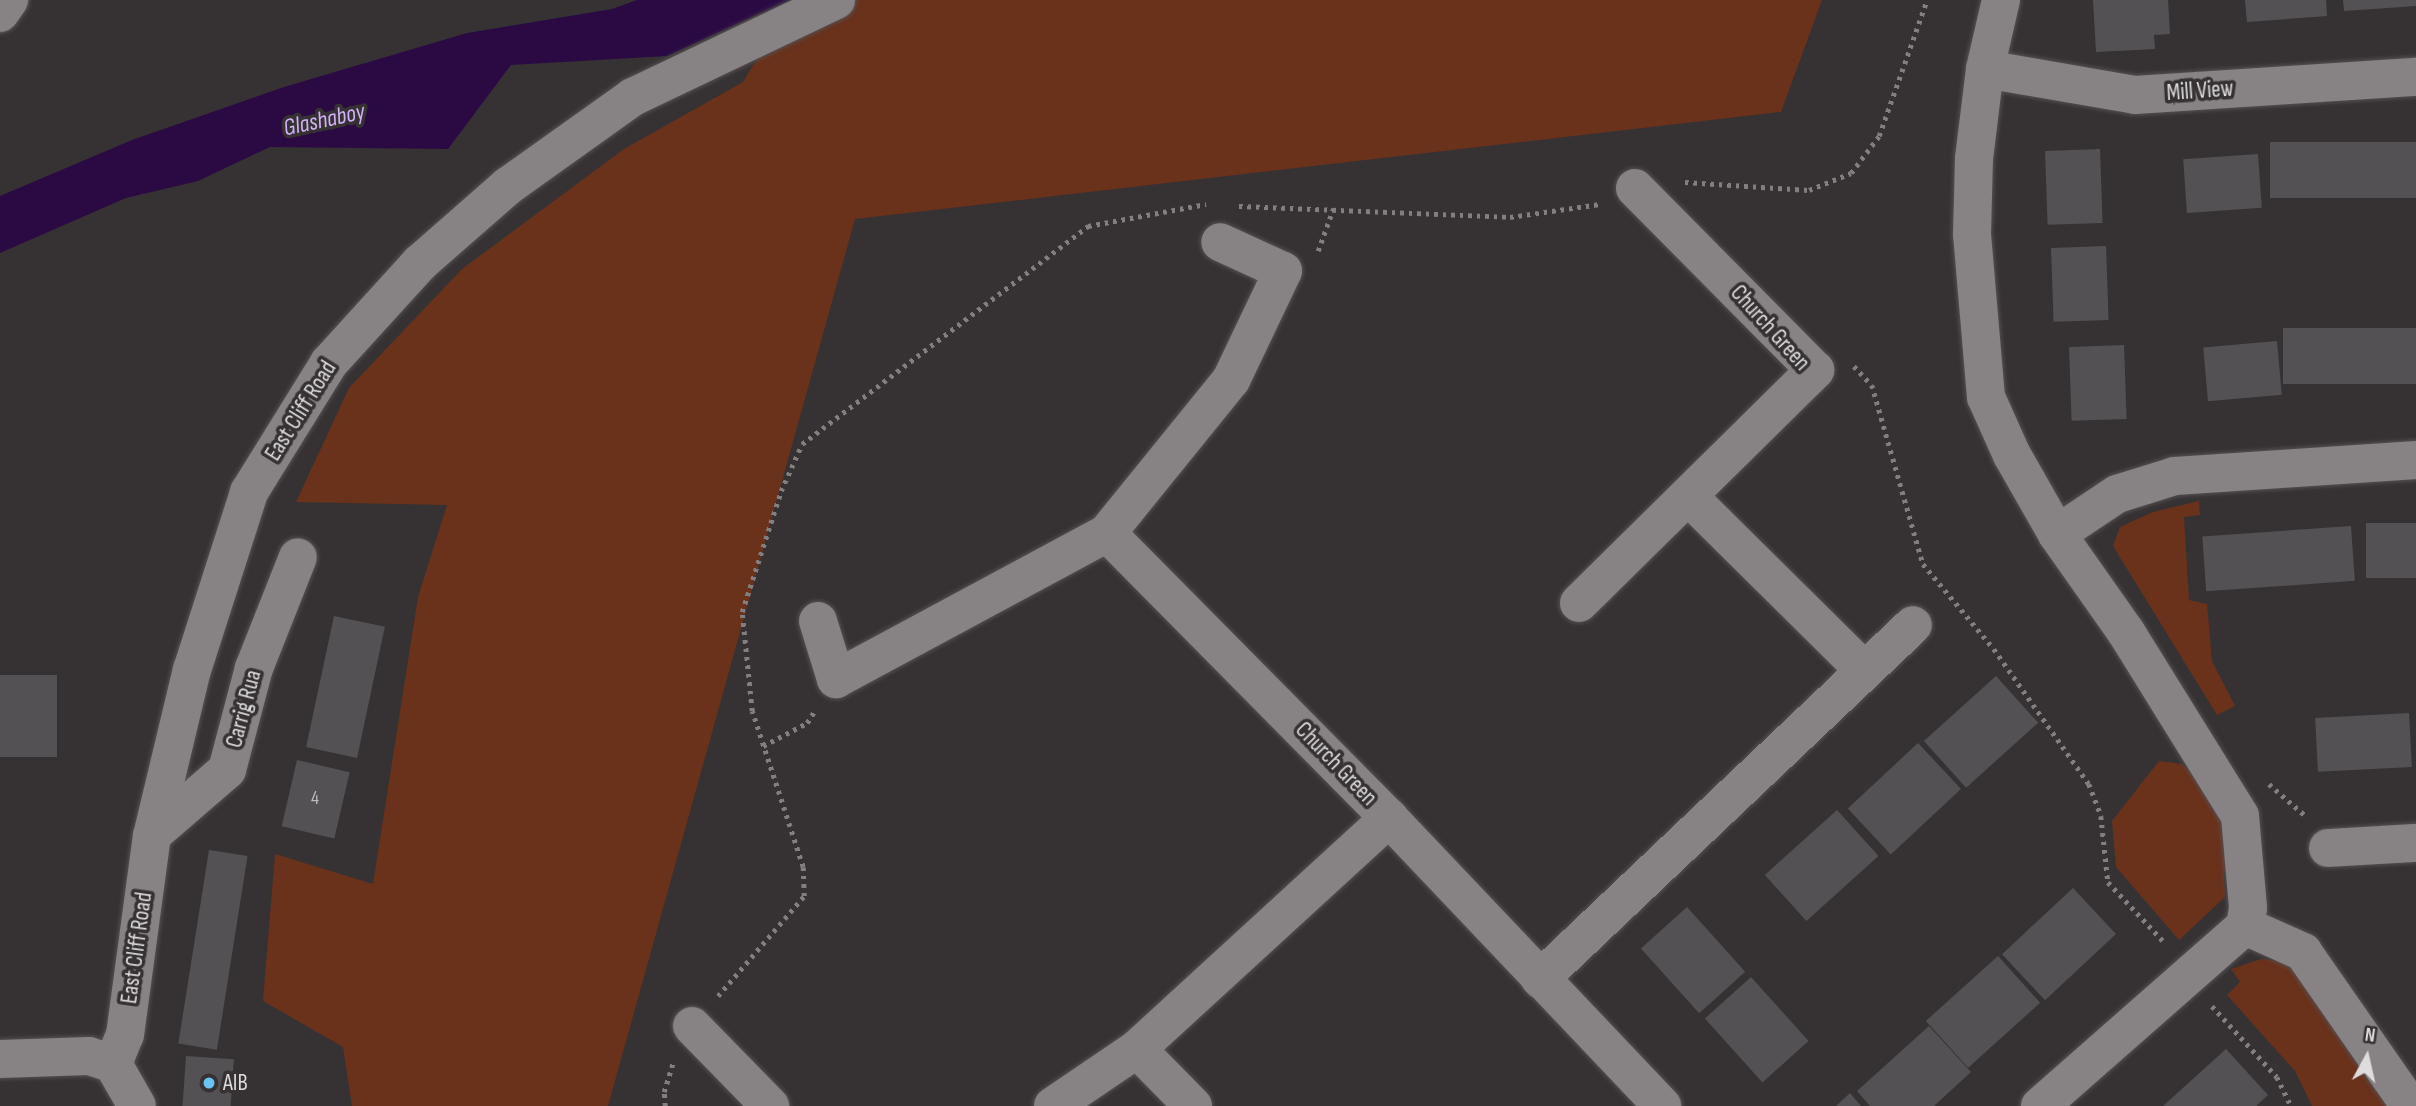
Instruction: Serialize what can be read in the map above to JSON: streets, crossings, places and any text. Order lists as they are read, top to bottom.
{
  "streets": {
    "street": [
      "Mill View",
      "Church Green",
      "East Cliff Road",
      "Carrig Rua"
    ]
  },
  "crossings": [
    ["East Cliff Road", "Carrig Rua"]
  ],
  "water": ["Glashaboy"],
  "places": ["AIB"],
  "house_numbers": ["4"],
  "north": "top"
}
